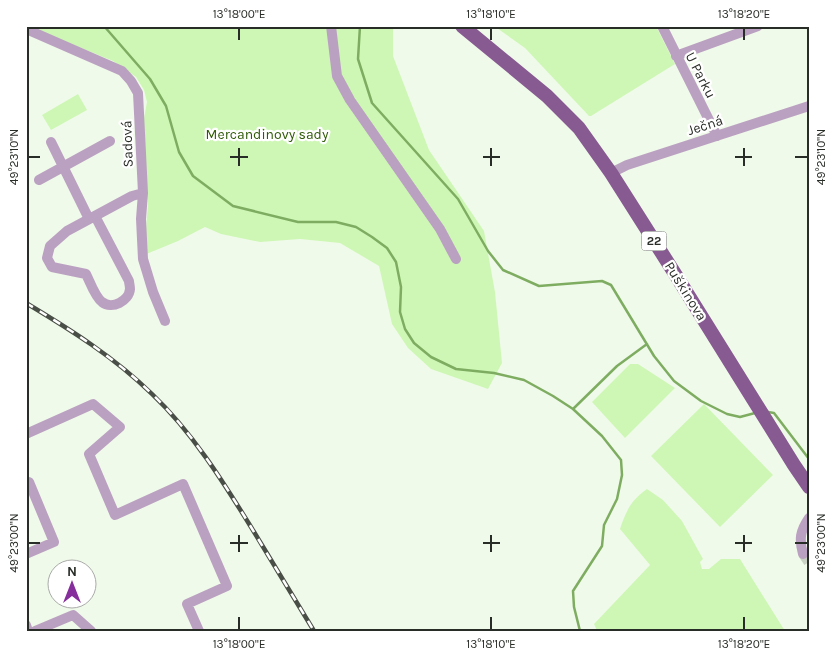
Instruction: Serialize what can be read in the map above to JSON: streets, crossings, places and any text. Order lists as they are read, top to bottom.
{
  "streets": {
    "main road": ["22", "Puškinova"],
    "street": ["U Parku", "Ječná", "Sadová"]
  },
  "crossings": [
    ["U Parku", "Ječná"],
    ["Ječná", "Puškinova"]
  ],
  "parks": ["Mercandinovy sady"],
  "north": "top",
  "coordinates": [
    "13°18'00\"E",
    "13°18'10\"E",
    "13°18'20\"E",
    "49°23'10\"N",
    "49°23'00\"N"
  ]
}
